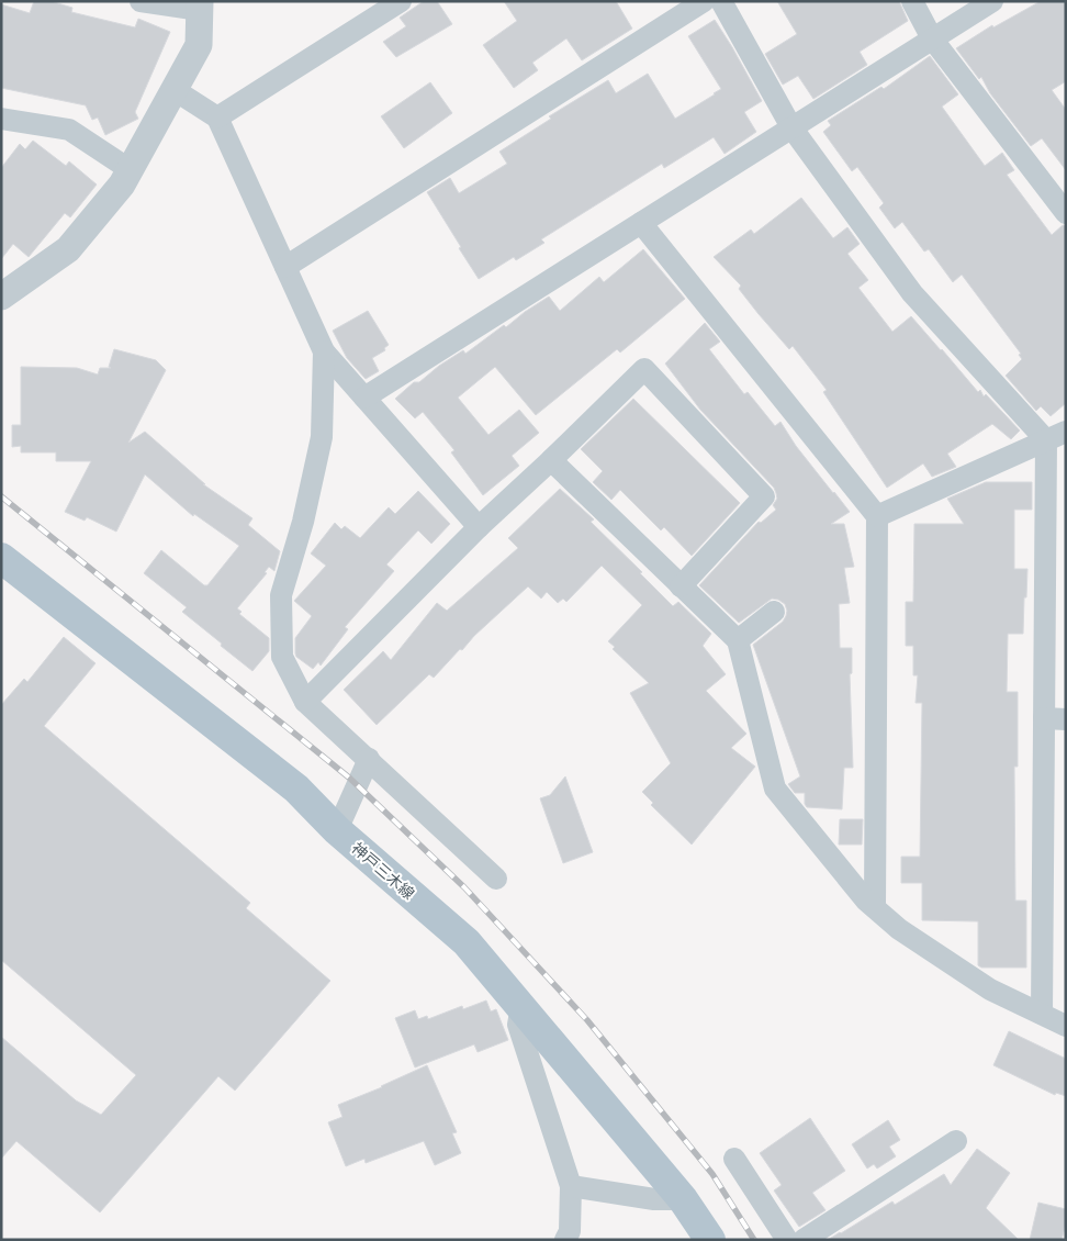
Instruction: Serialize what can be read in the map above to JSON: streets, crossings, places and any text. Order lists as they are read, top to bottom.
{
  "streets": {
    "main road": ["神戸三木線"]
  }
}
